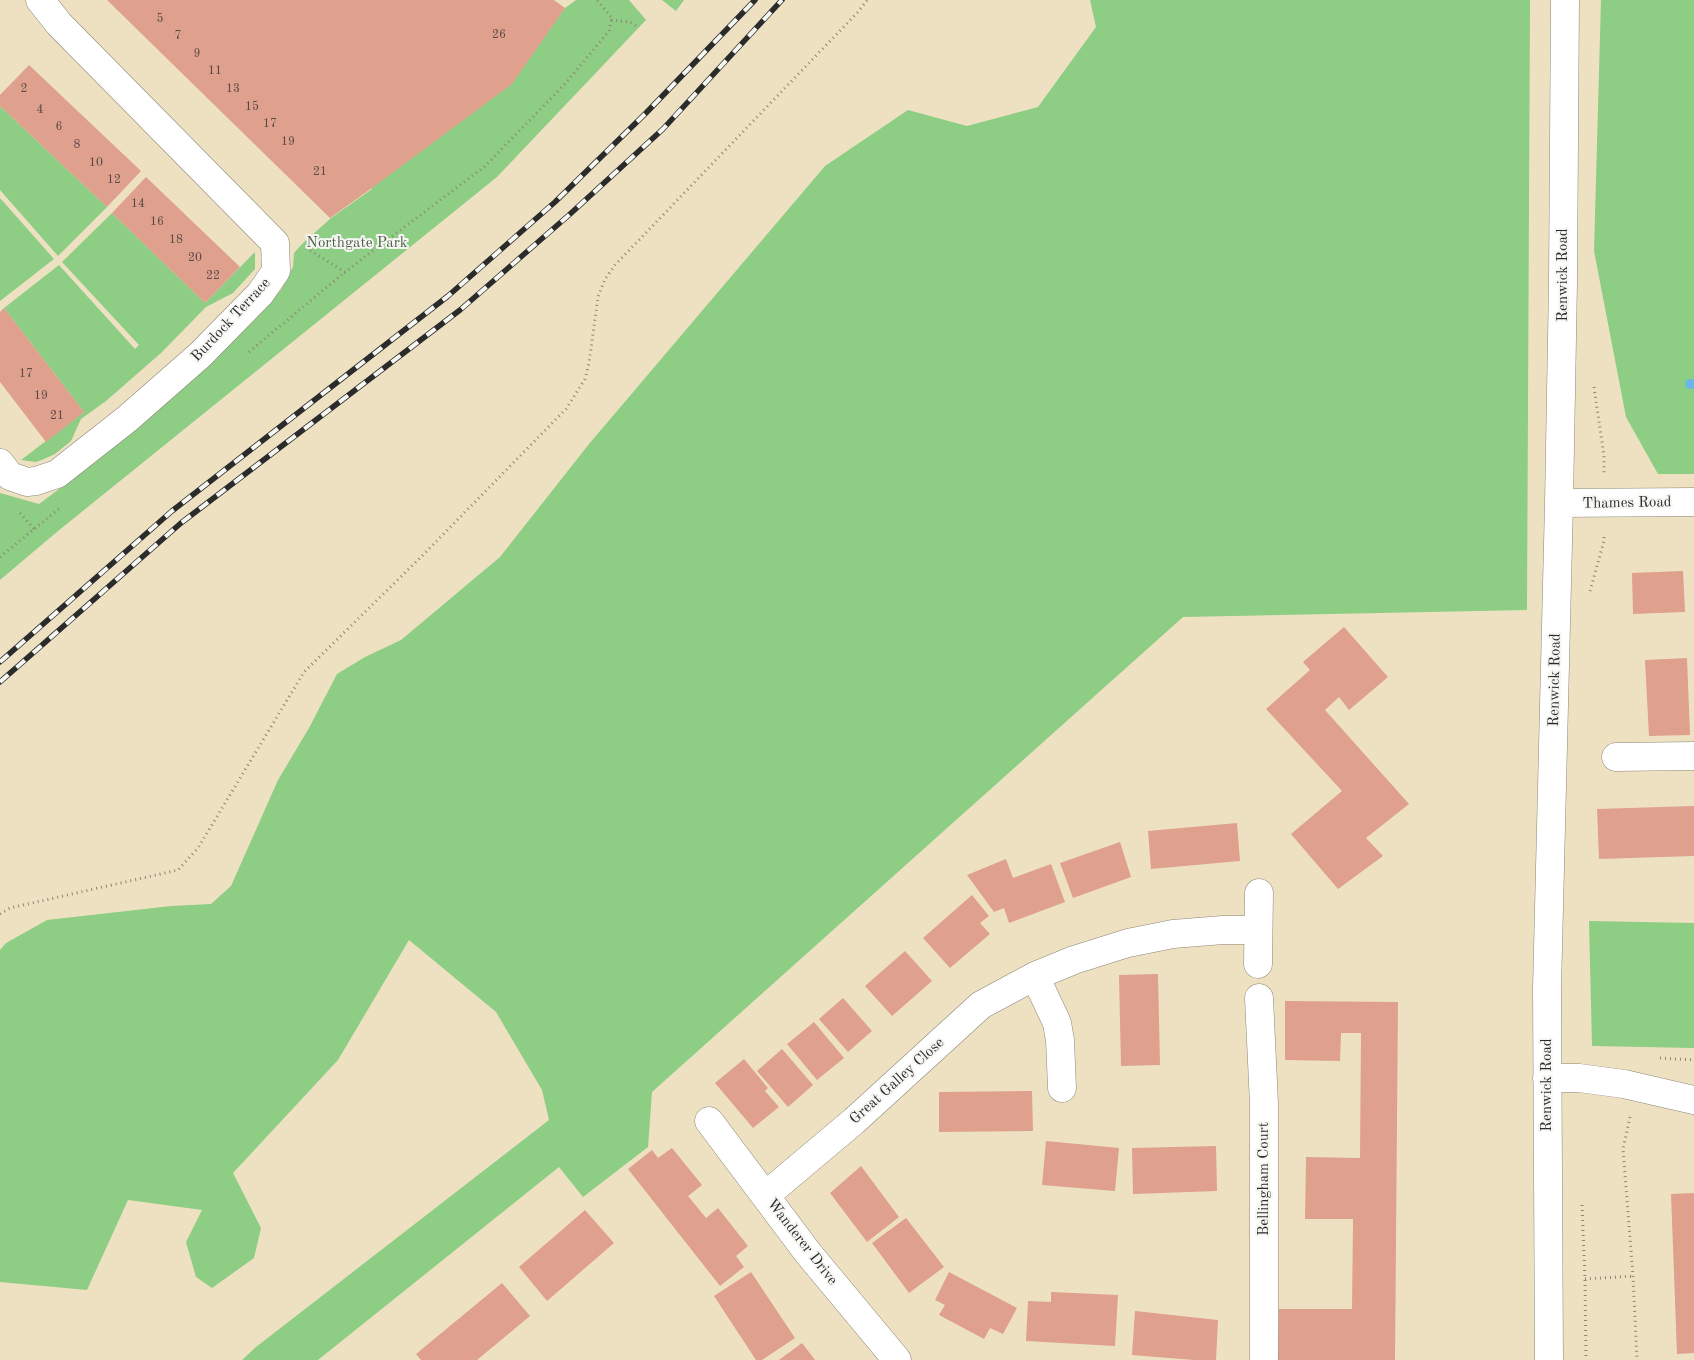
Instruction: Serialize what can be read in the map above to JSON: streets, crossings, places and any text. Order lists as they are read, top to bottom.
{
  "streets": {
    "street": [
      "Renwick Road",
      "Burdock Terrace",
      "Thames Road",
      "Great Galley Close",
      "Bellingham Court",
      "Wanderer Drive"
    ]
  },
  "crossings": [
    ["Renwick Road", "Thames Road"],
    ["Great Galley Close", "Wanderer Drive"]
  ],
  "parks": ["Northgate Park"],
  "house_numbers": [
    "5",
    "26",
    "7",
    "9",
    "11",
    "2",
    "13",
    "15",
    "4",
    "17",
    "6",
    "19",
    "8",
    "10",
    "21",
    "12",
    "14",
    "16",
    "18",
    "20",
    "22",
    "17",
    "19",
    "21"
  ]
}
